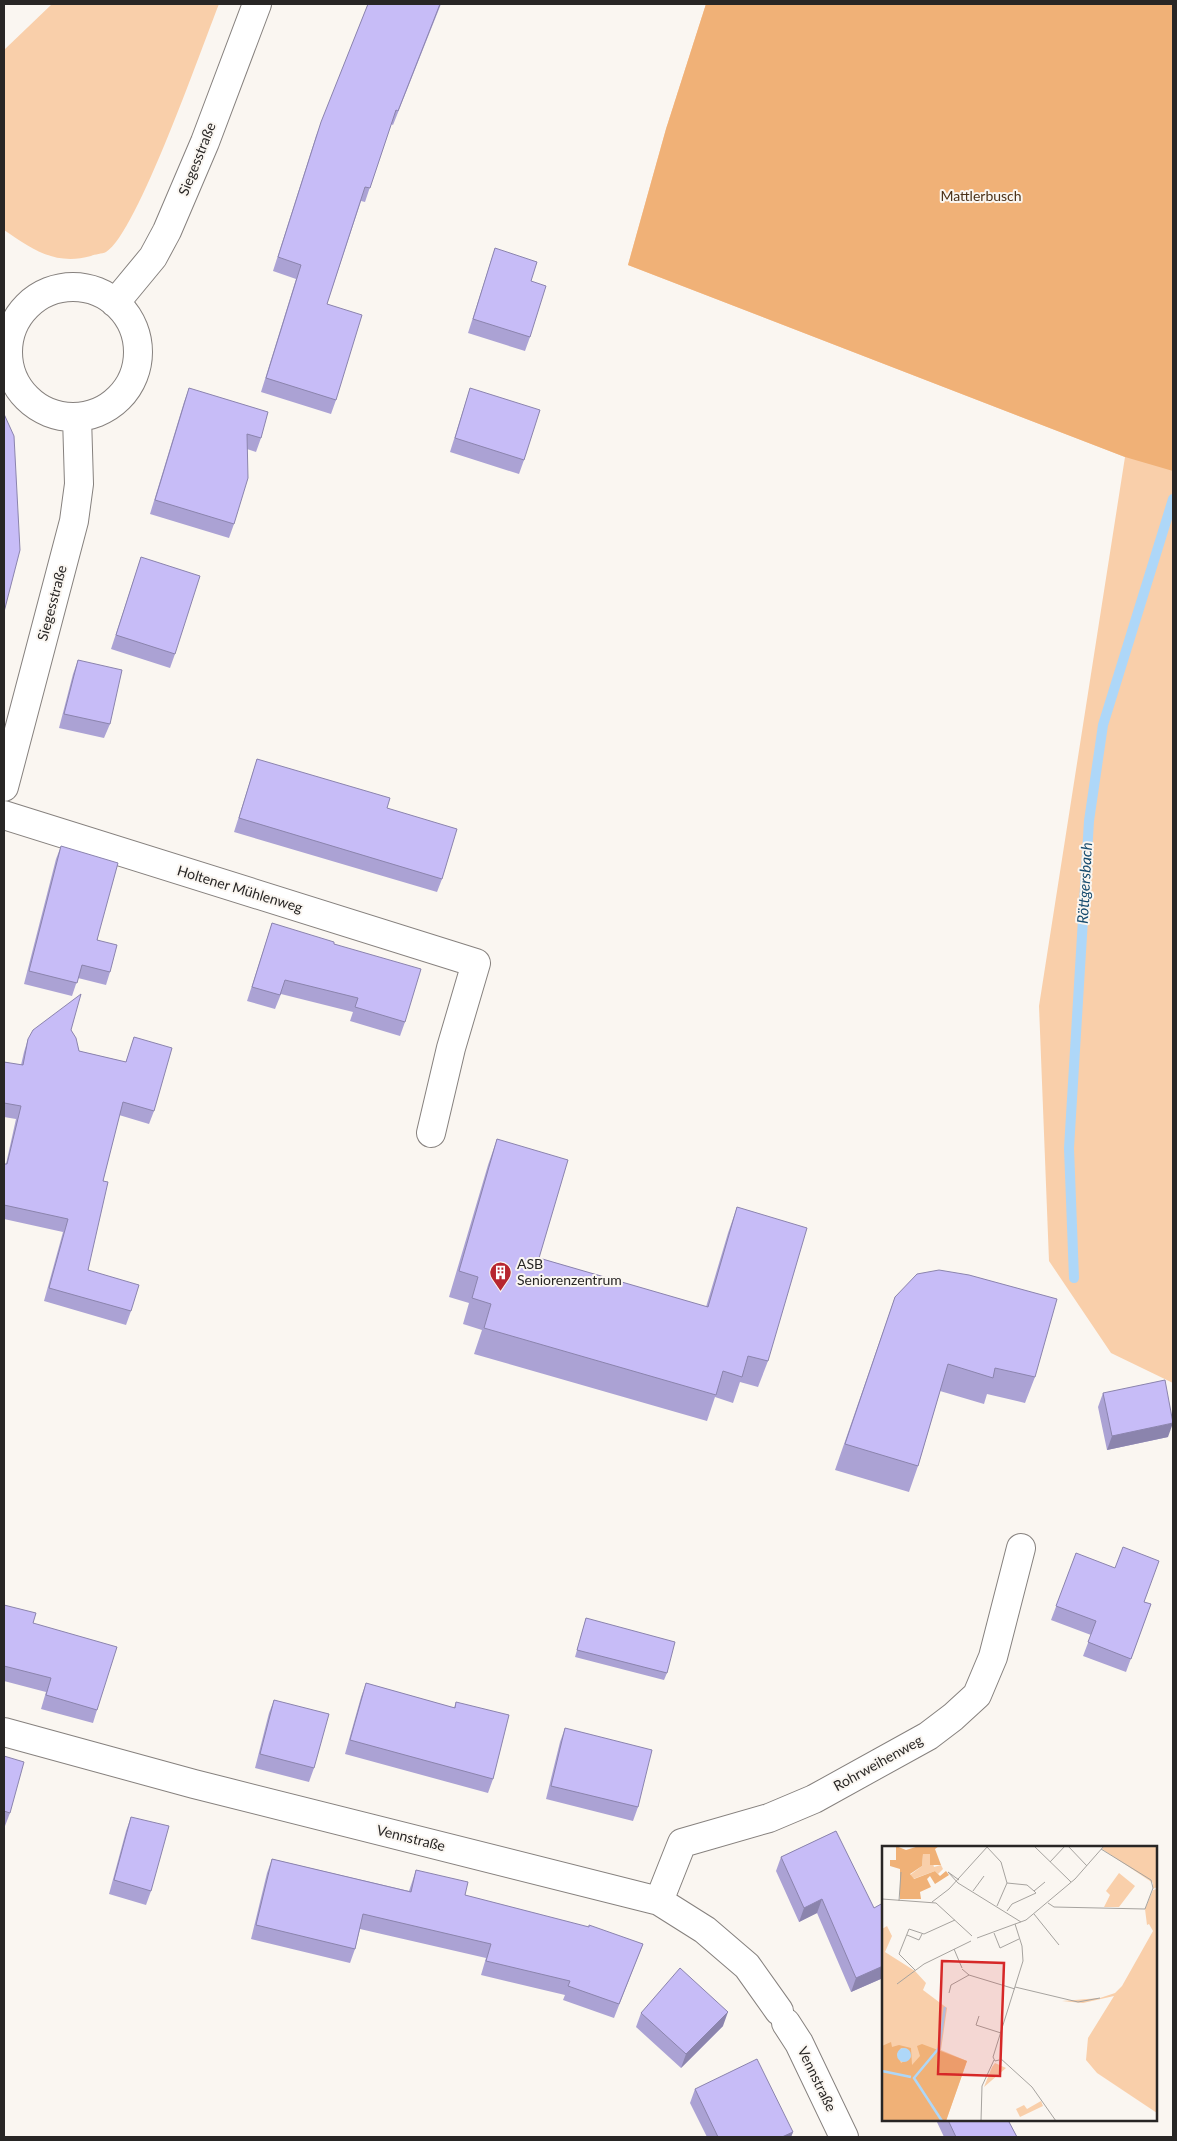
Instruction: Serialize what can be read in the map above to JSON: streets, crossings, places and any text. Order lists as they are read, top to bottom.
{
  "streets": {
    "street": [
      "Siegesstraße",
      "Holtener Mühlenweg",
      "Rohrweihenweg",
      "Vennstraße"
    ]
  },
  "crossings": [
    ["Rohrweihenweg", "Vennstraße"]
  ],
  "water": ["Röttgersbach"],
  "parks": ["Mattlerbusch"],
  "places": {
    "building": ["ASB Seniorenzentrum"]
  }
}
